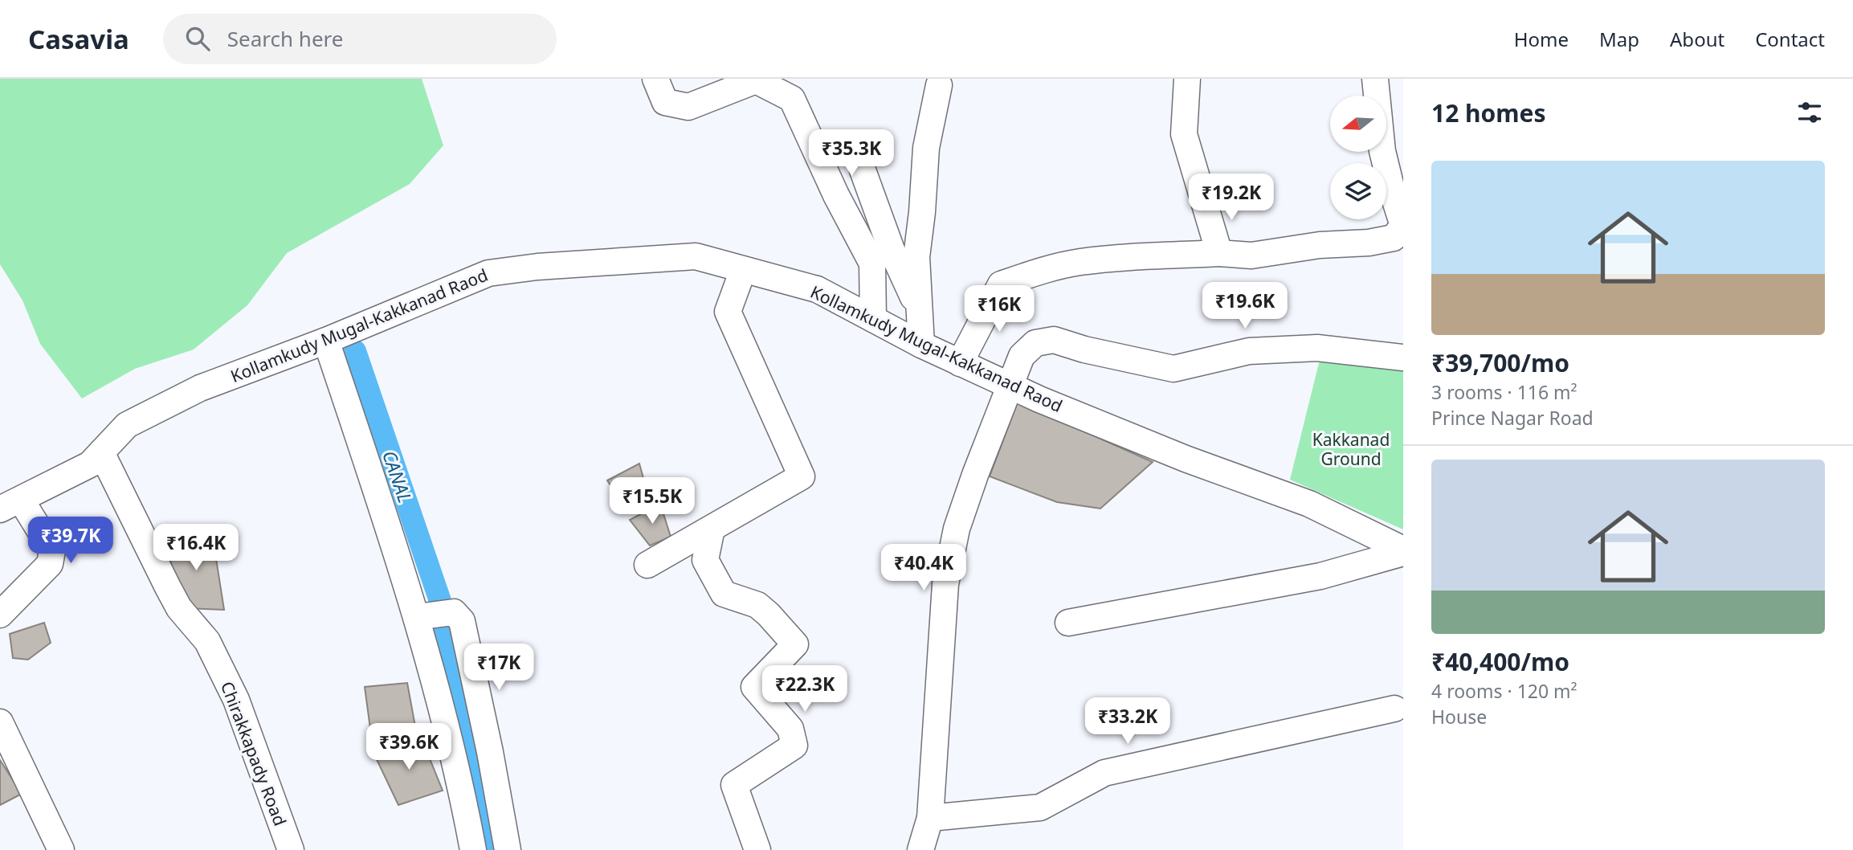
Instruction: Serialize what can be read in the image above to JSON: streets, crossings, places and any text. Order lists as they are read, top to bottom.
{
  "streets": {
    "street": ["Kollamkudy Mugal-Kakkanad Raod", "Chirakkapady Road"]
  },
  "crossings": [
    ["Kollamkudy Mugal-Kakkanad Raod", "Chirakkapady Road"]
  ],
  "water": ["CANAL"],
  "parks": ["Kakkanad Ground"],
  "north": "left",
  "page": {
    "header": "Casavia",
    "search": "Search here",
    "nav": [
      "Home",
      "Map",
      "About",
      "Contact"
    ],
    "heading": "12 homes",
    "price": [
      "₹35.3K",
      "₹19.2K",
      "₹19.6K",
      "₹16K",
      "₹15.5K",
      "₹39.7K",
      "₹16.4K",
      "₹40.4K",
      "₹17K",
      "₹22.3K",
      "₹33.2K",
      "₹39.6K"
    ],
    "list": [
      {
        "name": "₹39,700/mo",
        "note": "3 rooms · 116 m² · Prince Nagar Road"
      },
      {
        "name": "₹40,400/mo",
        "note": "4 rooms · 120 m² · House"
      }
    ]
  }
}
